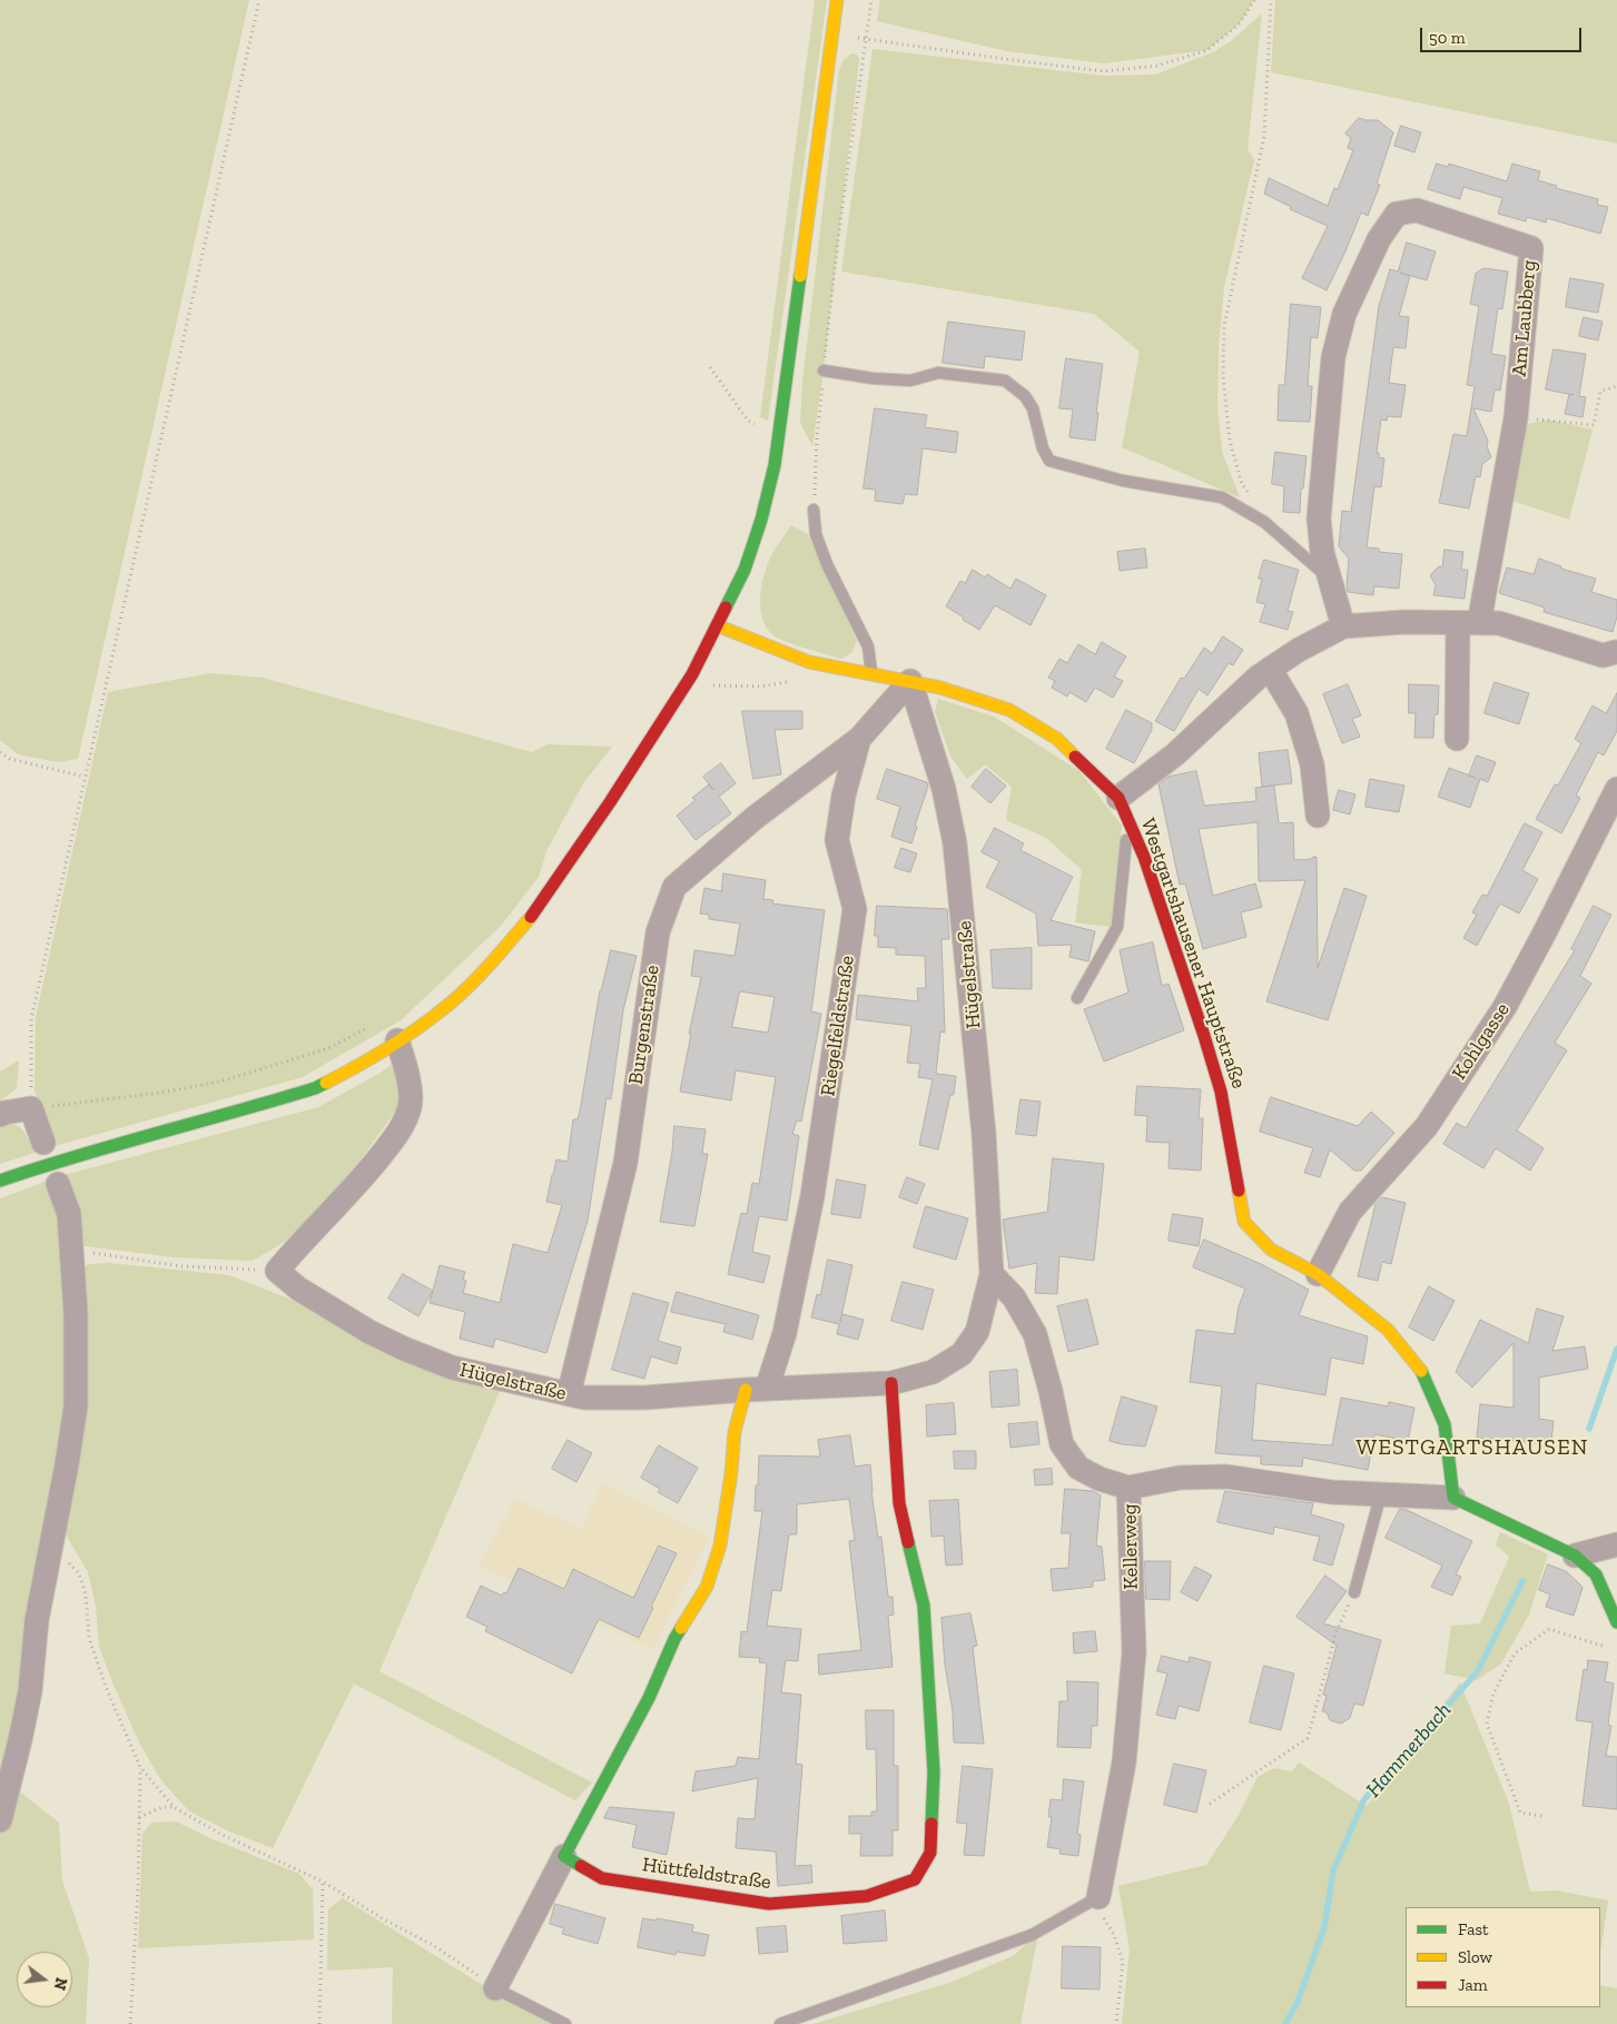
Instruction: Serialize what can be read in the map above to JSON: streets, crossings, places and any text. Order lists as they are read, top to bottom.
{
  "streets": {
    "street": [
      "Am Laubberg",
      "Westgartshausener Hauptstraße",
      "Hügelstraße",
      "Burgenstraße",
      "Riegelfeldstraße",
      "Kohlgasse",
      "Kellerweg",
      "Hüttfeldstraße"
    ]
  },
  "crossings": [
    ["Westgartshausener Hauptstraße", "Hügelstraße"],
    ["Westgartshausener Hauptstraße", "Riegelfeldstraße"],
    ["Westgartshausener Hauptstraße", "Kohlgasse"],
    ["Westgartshausener Hauptstraße", "Kellerweg"],
    ["Hügelstraße", "Burgenstraße"],
    ["Hügelstraße", "Riegelfeldstraße"],
    ["Hügelstraße", "Hüttfeldstraße"],
    ["Burgenstraße", "Riegelfeldstraße"]
  ],
  "districts": ["WESTGARTSHAUSEN"],
  "water": ["Hammerbach"],
  "legend": ["Fast", "Slow", "Jam"],
  "scale_bar": "50 m",
  "north": "right"
}
